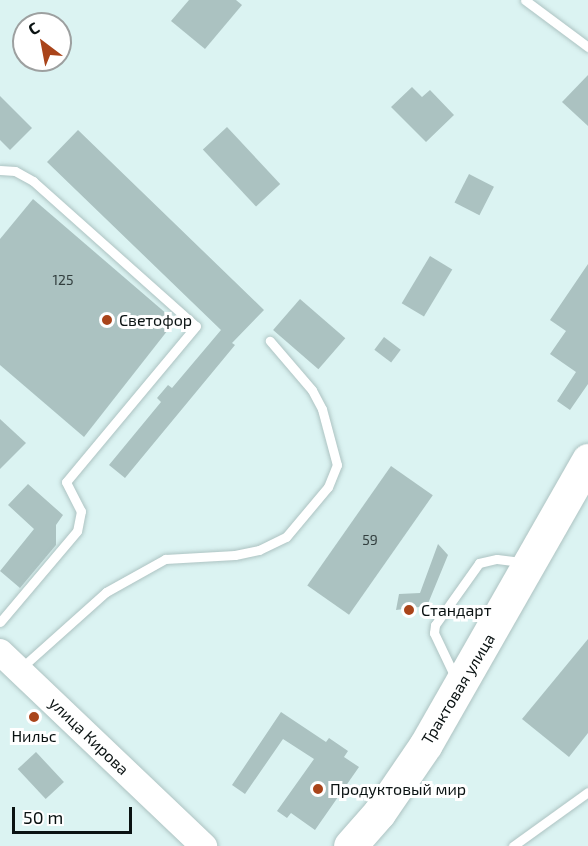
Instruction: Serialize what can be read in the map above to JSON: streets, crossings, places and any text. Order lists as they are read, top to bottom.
{
  "streets": {
    "highway": ["Трактовая улица"],
    "street": ["улица Кирова"]
  },
  "places": [
    "Светофор",
    "Стандарт",
    "Нильс",
    "Продуктовый мир"
  ],
  "house_numbers": ["125", "59"],
  "scale_bar": "50 m",
  "north": "top left"
}
